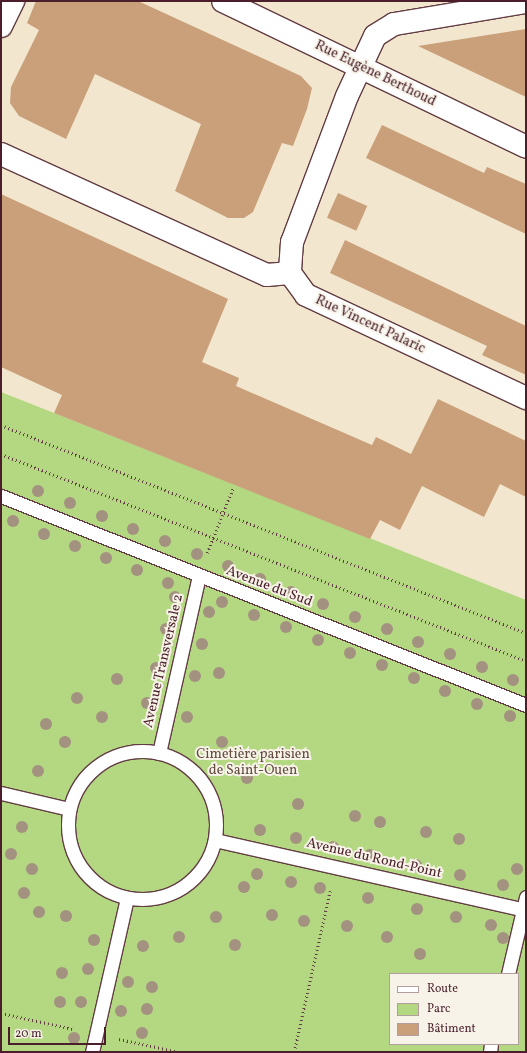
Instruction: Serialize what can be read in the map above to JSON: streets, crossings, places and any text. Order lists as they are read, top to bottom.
{
  "streets": {
    "street": ["Rue Eugène Berthoud", "Rue Vincent Palaric"],
    "lane": ["Avenue du Sud", "Avenue Transversale 2", "Avenue du Rond-Point"]
  },
  "crossings": [
    ["Avenue du Sud", "Avenue Transversale 2"]
  ],
  "parks": ["Cimetière parisien de Saint-Ouen"],
  "legend": ["Route", "Parc", "Bâtiment"],
  "scale_bar": "20 m"
}
